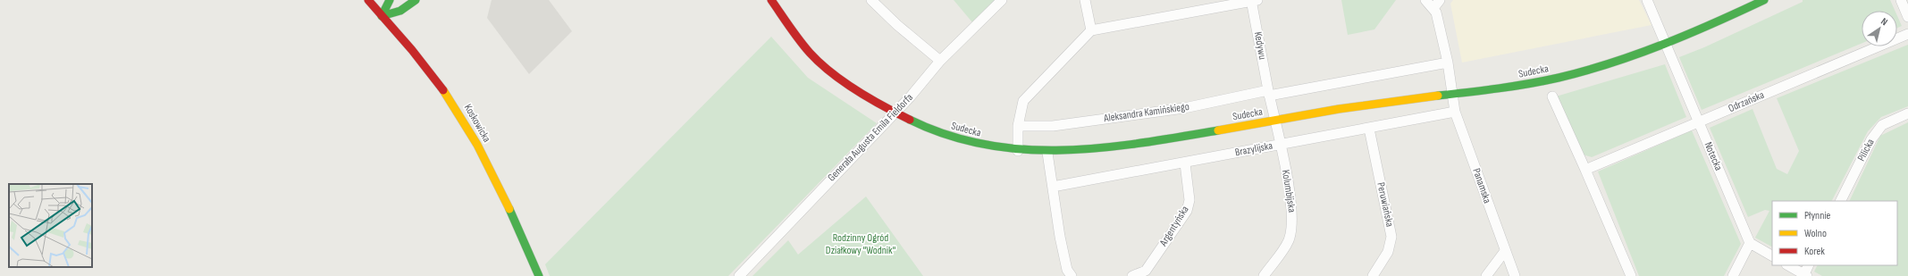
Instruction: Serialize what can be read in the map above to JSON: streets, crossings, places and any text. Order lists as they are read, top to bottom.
{
  "streets": {
    "street": [
      "Kedywu",
      "Sudecka",
      "Odrzańska",
      "Aleksandra Kamińskiego",
      "Koskowicka",
      "Generała Augusta Emila Fieldorfa",
      "Brazylijska",
      "Pilicka",
      "Notecka",
      "Panamska",
      "Kolumbijska",
      "Peruwiańska",
      "Argentyńska"
    ]
  },
  "crossings": [
    ["Kedywu", "Aleksandra Kamińskiego"],
    ["Sudecka", "Generała Augusta Emila Fieldorfa"],
    ["Sudecka", "Notecka"],
    ["Sudecka", "Panamska"],
    ["Sudecka", "Kolumbijska"],
    ["Odrzańska", "Notecka"],
    ["Aleksandra Kamińskiego", "Panamska"],
    ["Brazylijska", "Panamska"],
    ["Brazylijska", "Kolumbijska"],
    ["Brazylijska", "Peruwiańska"],
    ["Brazylijska", "Argentyńska"]
  ],
  "parks": ["Rodzinny Ogród Działkowy \"Wodnik\""],
  "legend": ["Płynnie", "Wolno", "Korek"],
  "north": "top right"
}
